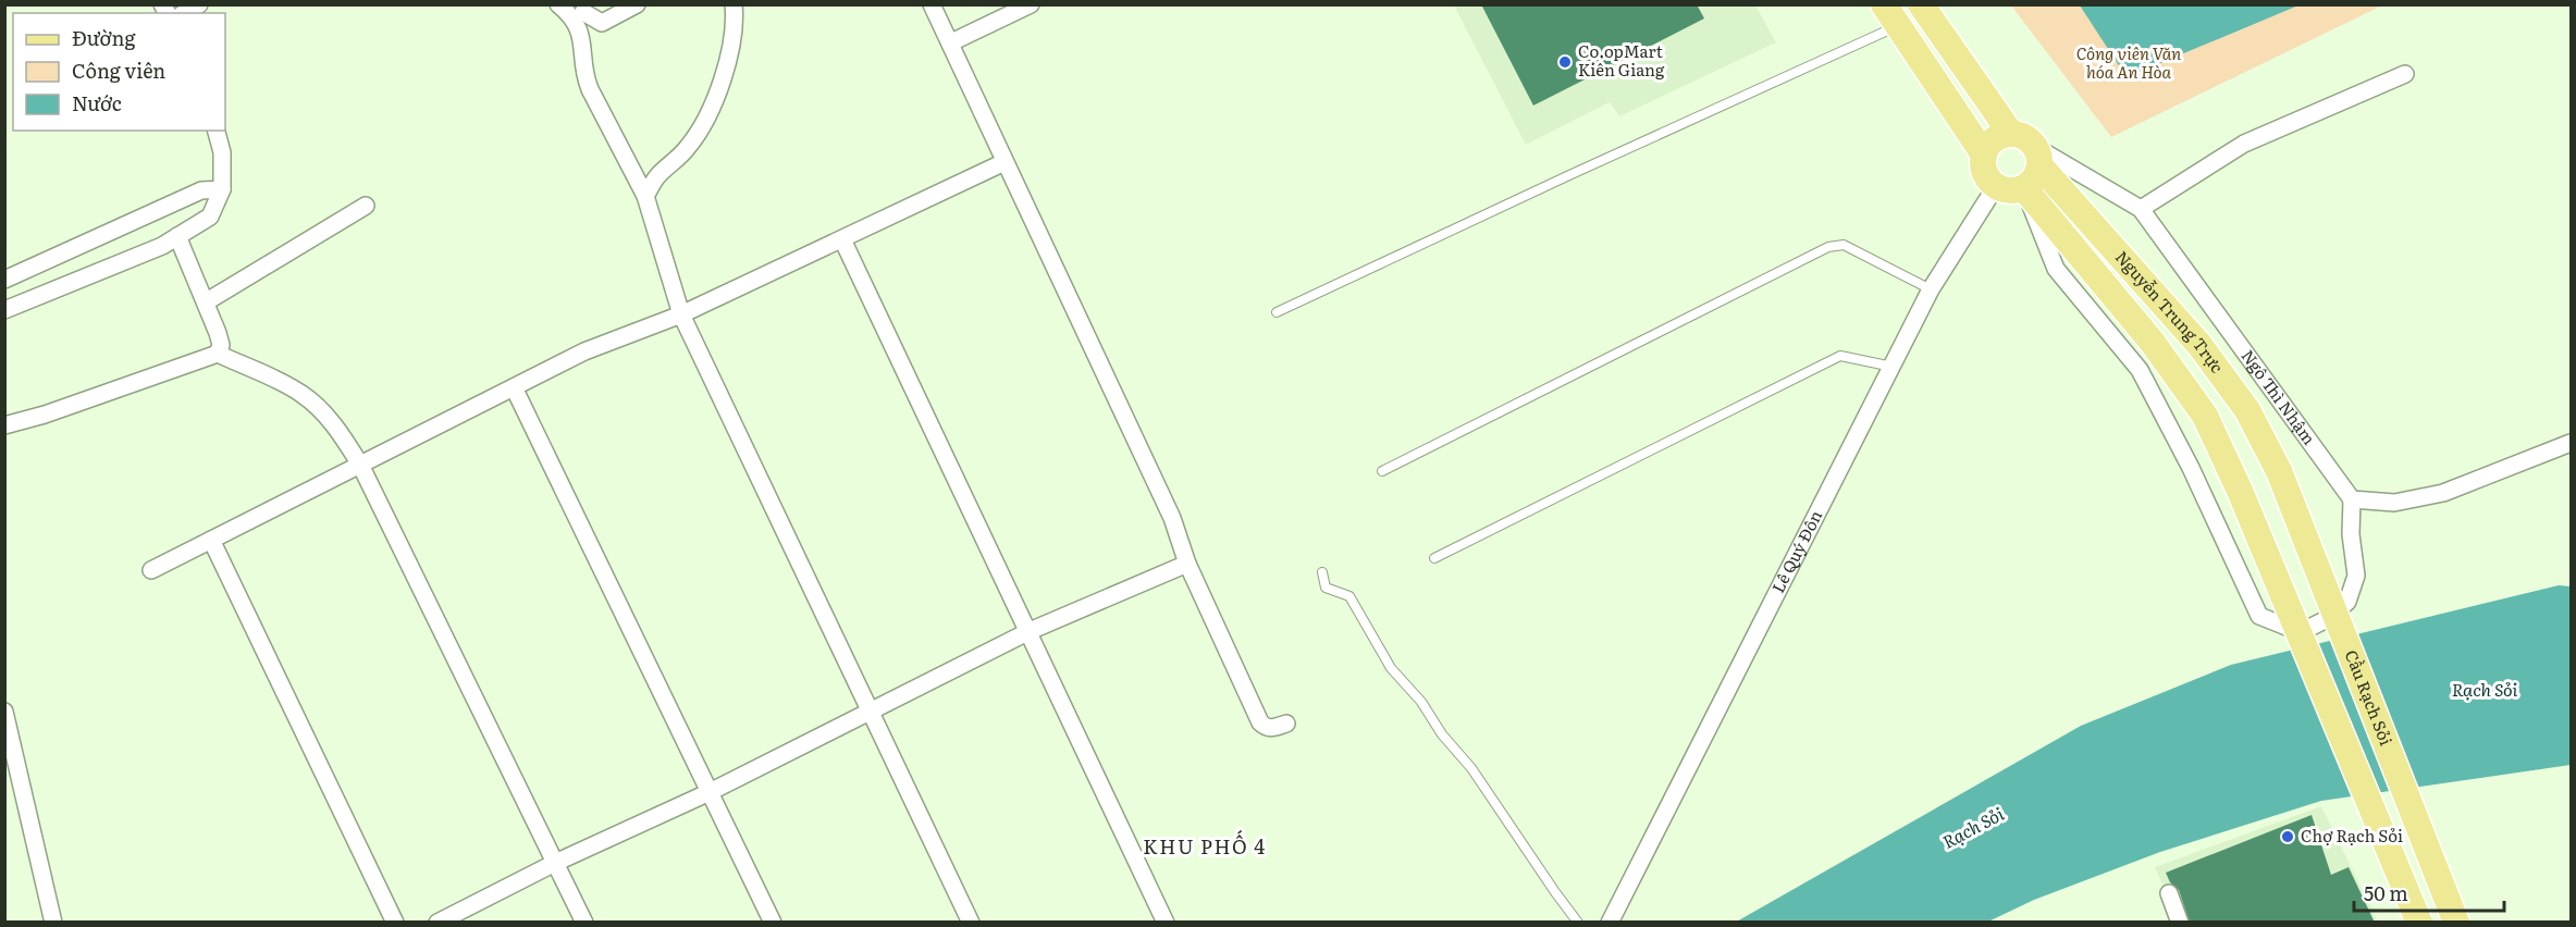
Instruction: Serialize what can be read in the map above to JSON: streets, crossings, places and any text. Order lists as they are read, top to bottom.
{
  "streets": {
    "main road": ["Nguyễn Trung Trực", "Cầu Rạch Sỏi"],
    "street": ["Ngô Thì Nhậm", "Lê Quý Đôn"]
  },
  "crossings": [
    ["Nguyễn Trung Trực", "Ngô Thì Nhậm"],
    ["Nguyễn Trung Trực", "Lê Quý Đôn"],
    ["Nguyễn Trung Trực", "Cầu Rạch Sỏi"],
    ["Ngô Thì Nhậm", "Lê Quý Đôn"]
  ],
  "districts": ["KHU PHỐ 4"],
  "water": ["Rạch Sỏi"],
  "parks": ["Công viên Văn hóa An Hòa"],
  "places": ["Co.opMart Kiên Giang", "Chợ Rạch Sỏi"],
  "legend": ["Đường", "Công viên", "Nước"],
  "scale_bar": "50 m"
}
